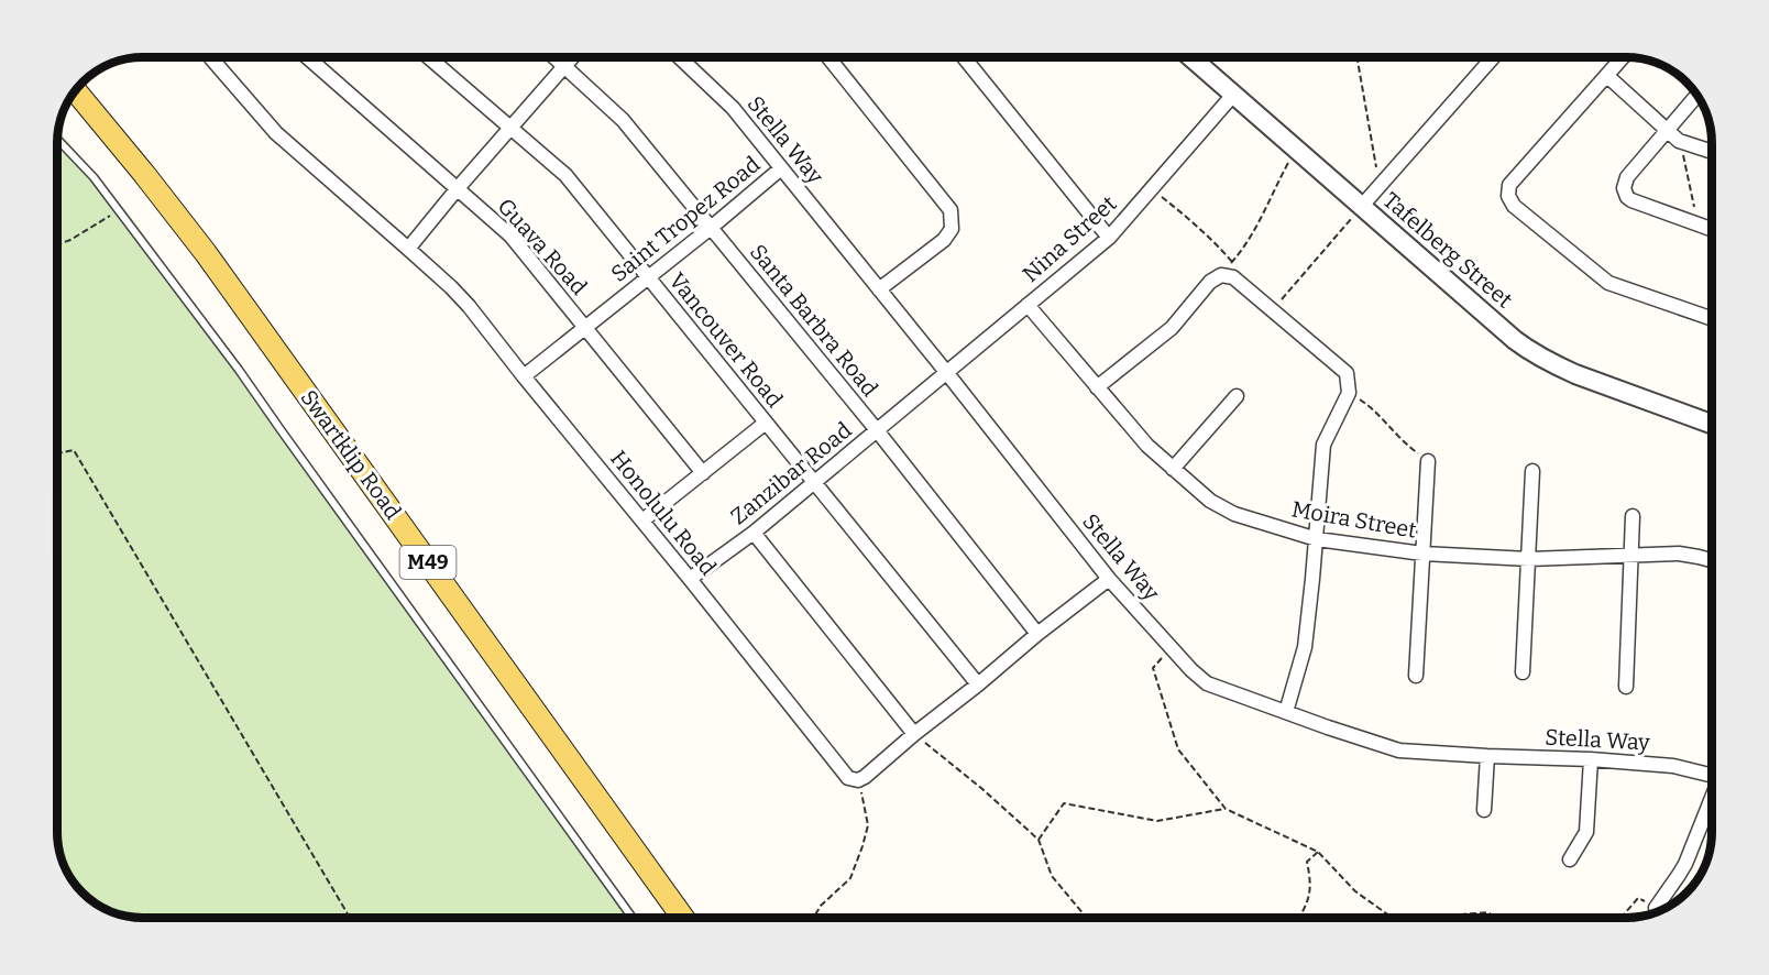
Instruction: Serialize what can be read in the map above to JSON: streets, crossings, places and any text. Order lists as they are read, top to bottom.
{
  "streets": {
    "main road": ["Swartklip Road", "M49"],
    "street": [
      "Stella Way",
      "Saint Tropez Road",
      "Nina Street",
      "Guava Road",
      "Tafelberg Street",
      "Santa Barbra Road",
      "Vancouver Road",
      "Zanzibar Road",
      "Honolulu Road",
      "Moira Street"
    ]
  },
  "crossings": [
    ["Stella Way", "Saint Tropez Road"],
    ["Stella Way", "Nina Street"],
    ["Stella Way", "Zanzibar Road"],
    ["Saint Tropez Road", "Guava Road"],
    ["Saint Tropez Road", "Santa Barbra Road"],
    ["Saint Tropez Road", "Vancouver Road"],
    ["Saint Tropez Road", "Honolulu Road"],
    ["Nina Street", "Tafelberg Street"],
    ["Nina Street", "Zanzibar Road"],
    ["Nina Street", "Moira Street"],
    ["Santa Barbra Road", "Zanzibar Road"],
    ["Vancouver Road", "Zanzibar Road"],
    ["Zanzibar Road", "Honolulu Road"]
  ]
}
